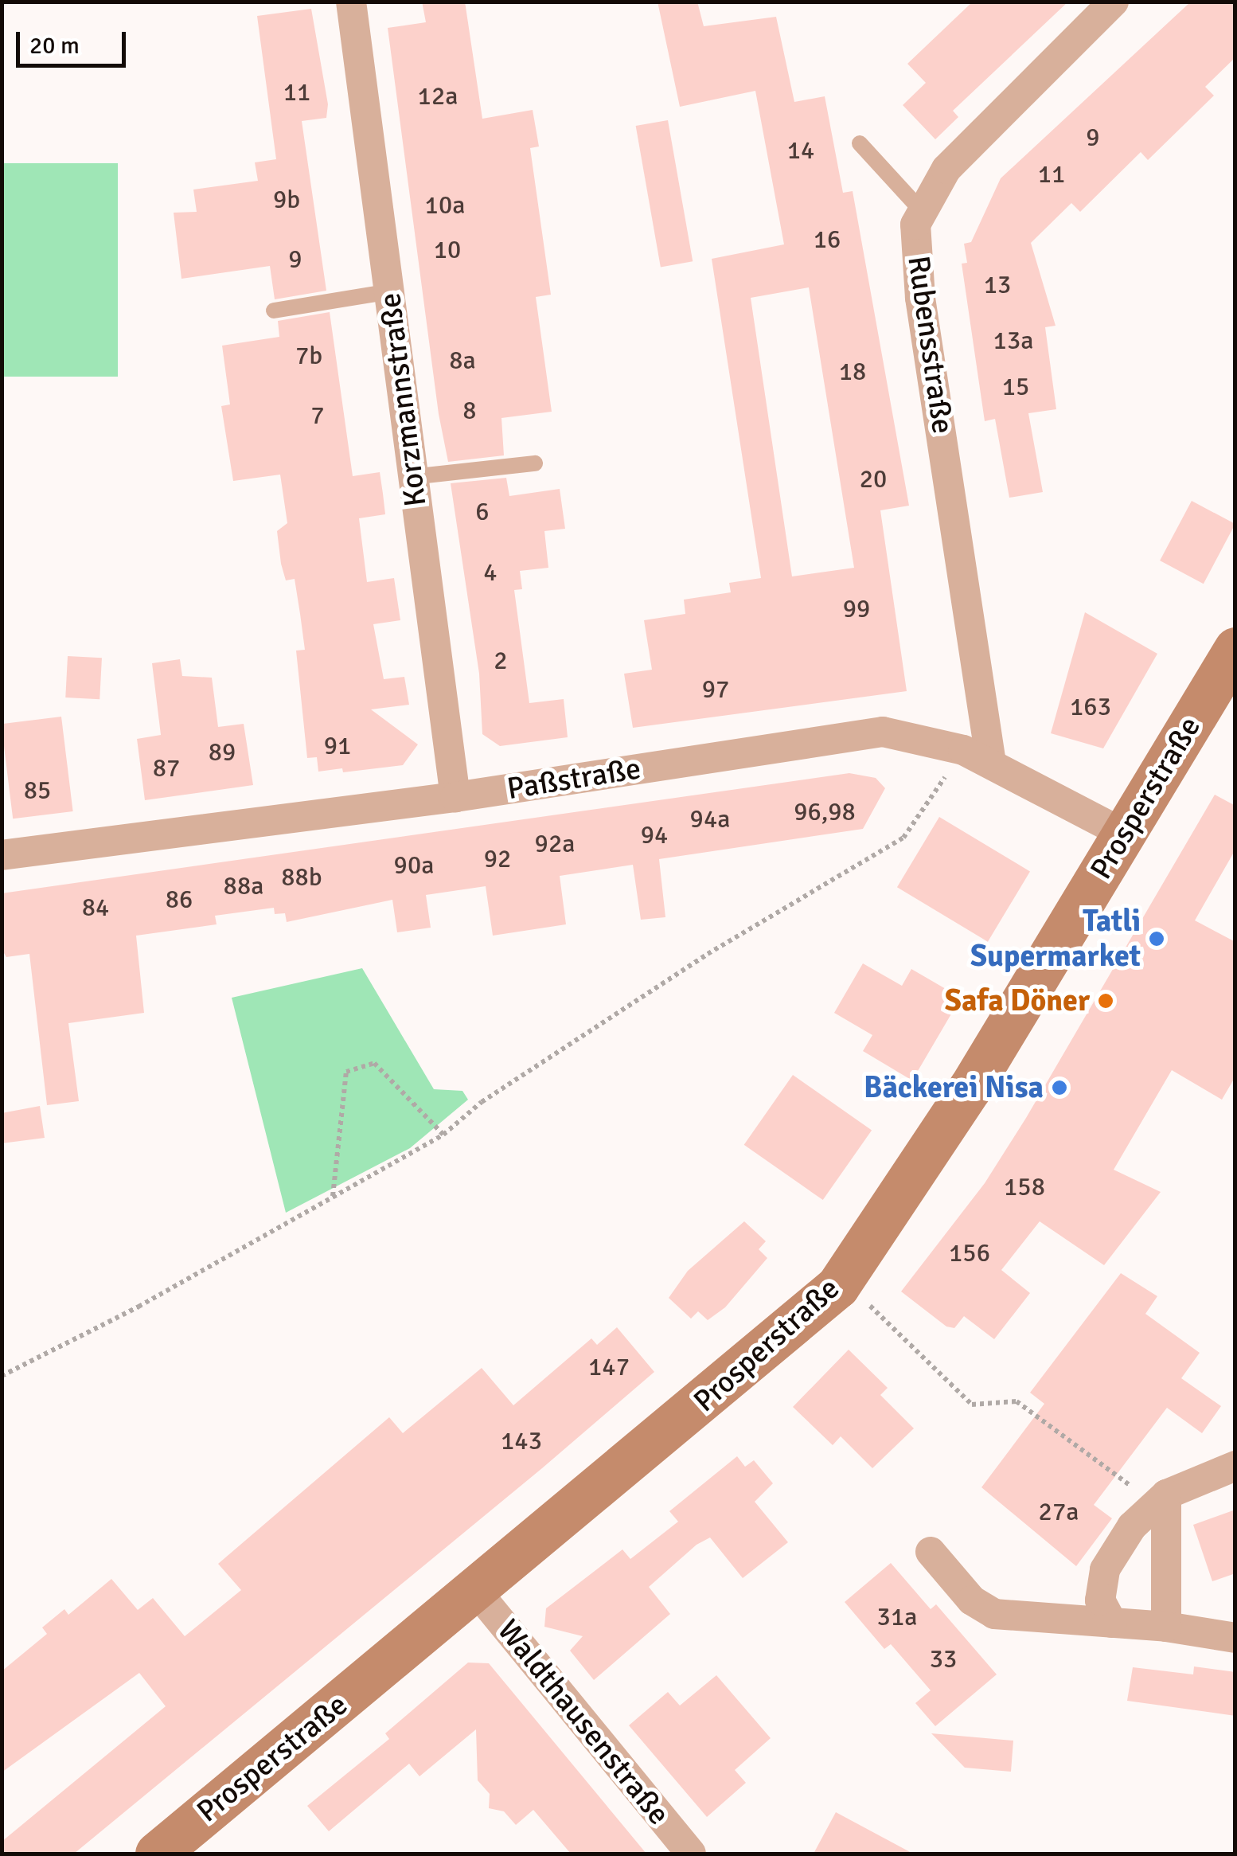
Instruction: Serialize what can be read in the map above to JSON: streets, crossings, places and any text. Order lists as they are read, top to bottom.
{
  "streets": {
    "main road": ["Prosperstraße"],
    "street": [
      "Rubensstraße",
      "Korzmannstraße",
      "Paßstraße",
      "Waldthausenstraße"
    ]
  },
  "crossings": [
    ["Rubensstraße", "Paßstraße"],
    ["Korzmannstraße", "Paßstraße"],
    ["Paßstraße", "Prosperstraße"],
    ["Prosperstraße", "Waldthausenstraße"]
  ],
  "places": ["Tatli Supermarket", "Safa Döner", "Bäckerei Nisa"],
  "house_numbers": [
    "11",
    "12a",
    "9",
    "14",
    "11",
    "9b",
    "10a",
    "16",
    "10",
    "9",
    "13",
    "13a",
    "7b",
    "8a",
    "18",
    "15",
    "8",
    "7",
    "20",
    "6",
    "4",
    "99",
    "2",
    "97",
    "163",
    "91",
    "89",
    "87",
    "85",
    "96,98",
    "94a",
    "94",
    "92a",
    "92",
    "90a",
    "88b",
    "88a",
    "86",
    "84",
    "158",
    "156",
    "147",
    "143",
    "27a",
    "31a",
    "33"
  ],
  "scale_bar": "20 m"
}
